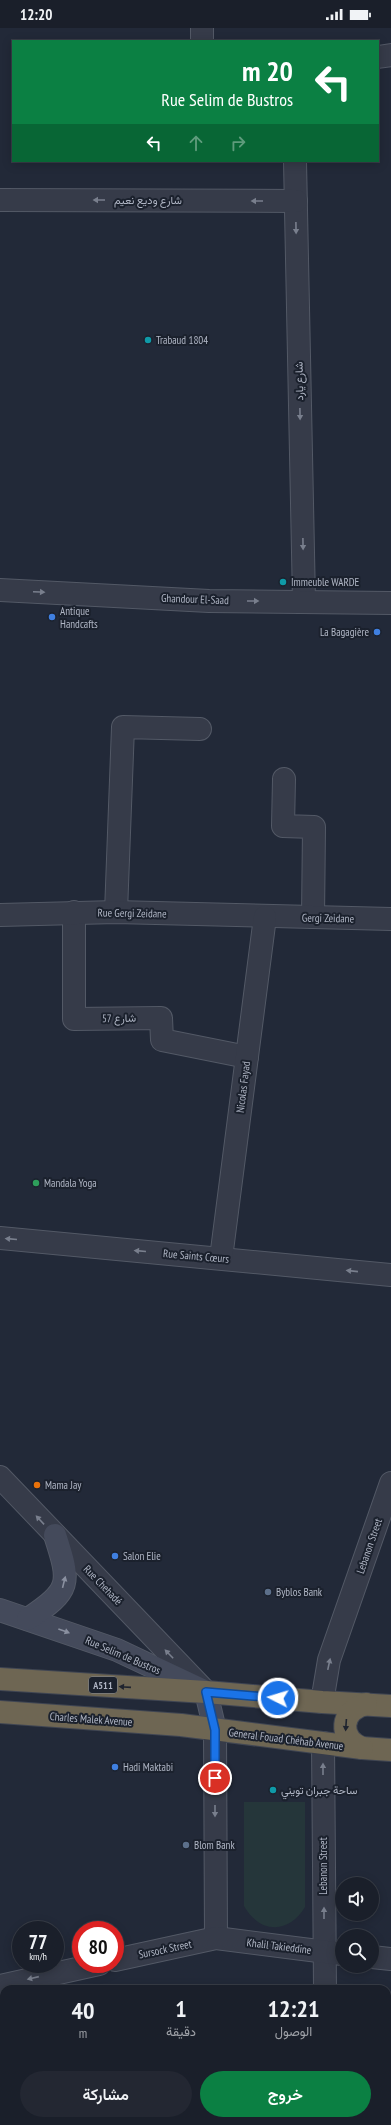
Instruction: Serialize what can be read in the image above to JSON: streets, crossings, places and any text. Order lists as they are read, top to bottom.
{
  "streets": {
    "highway": ["A511", "Charles Malek Avenue", "General Fouad Chéhab Avenue"],
    "street": [
      "شارع وديع نعيم",
      "شارع يارد",
      "Ghandour El-Saad",
      "Rue Gergi Zeidane",
      "Gergi Zeidane",
      "شارع 57",
      "Nicolas Fayad",
      "Rue Saints Cœurs",
      "Lebanon Street",
      "Rue Chehadé",
      "Rue Selim de Bustros",
      "Khalil Takieddine",
      "Sursock Street"
    ]
  },
  "crossings": [
    ["شارع وديع نعيم", "شارع يارد"],
    ["شارع يارد", "Ghandour El-Saad"],
    ["Rue Gergi Zeidane", "Gergi Zeidane"],
    ["Rue Gergi Zeidane", "شارع 57"],
    ["Rue Gergi Zeidane", "Nicolas Fayad"],
    ["Gergi Zeidane", "Nicolas Fayad"],
    ["شارع 57", "Nicolas Fayad"],
    ["Nicolas Fayad", "Rue Saints Cœurs"],
    ["Lebanon Street", "A511"],
    ["Lebanon Street", "General Fouad Chéhab Avenue"],
    ["Lebanon Street", "Khalil Takieddine"],
    ["Rue Chehadé", "Rue Selim de Bustros"],
    ["Rue Chehadé", "A511"],
    ["Rue Selim de Bustros", "A511"],
    ["Charles Malek Avenue", "General Fouad Chéhab Avenue"],
    ["Khalil Takieddine", "Sursock Street"]
  ],
  "one_way": [
    "شارع وديع نعيم",
    "شارع يارد",
    "Ghandour El-Saad",
    "Rue Saints Cœurs",
    "Rue Chehadé",
    "Rue Selim de Bustros"
  ],
  "places": [
    "Trabaud 1804",
    "Immeuble WARDE",
    "Antique Handcafts",
    "La Bagagière",
    "Mandala Yoga",
    "Mama Jay",
    "Salon Elie",
    "Byblos Bank",
    "Hadi Maktabi",
    "ساحة جبران تويني",
    "Blom Bank"
  ],
  "page": {
    "status": "12:20",
    "turn": ["20 m", "Rue Selim de Bustros"],
    "speed": "77 km/h",
    "limit": "80",
    "eta": [
      "12:21",
      "الوصول",
      "1",
      "دقيقة",
      "40",
      "m"
    ],
    "buttons": ["خروج", "مشاركة"]
  }
}
